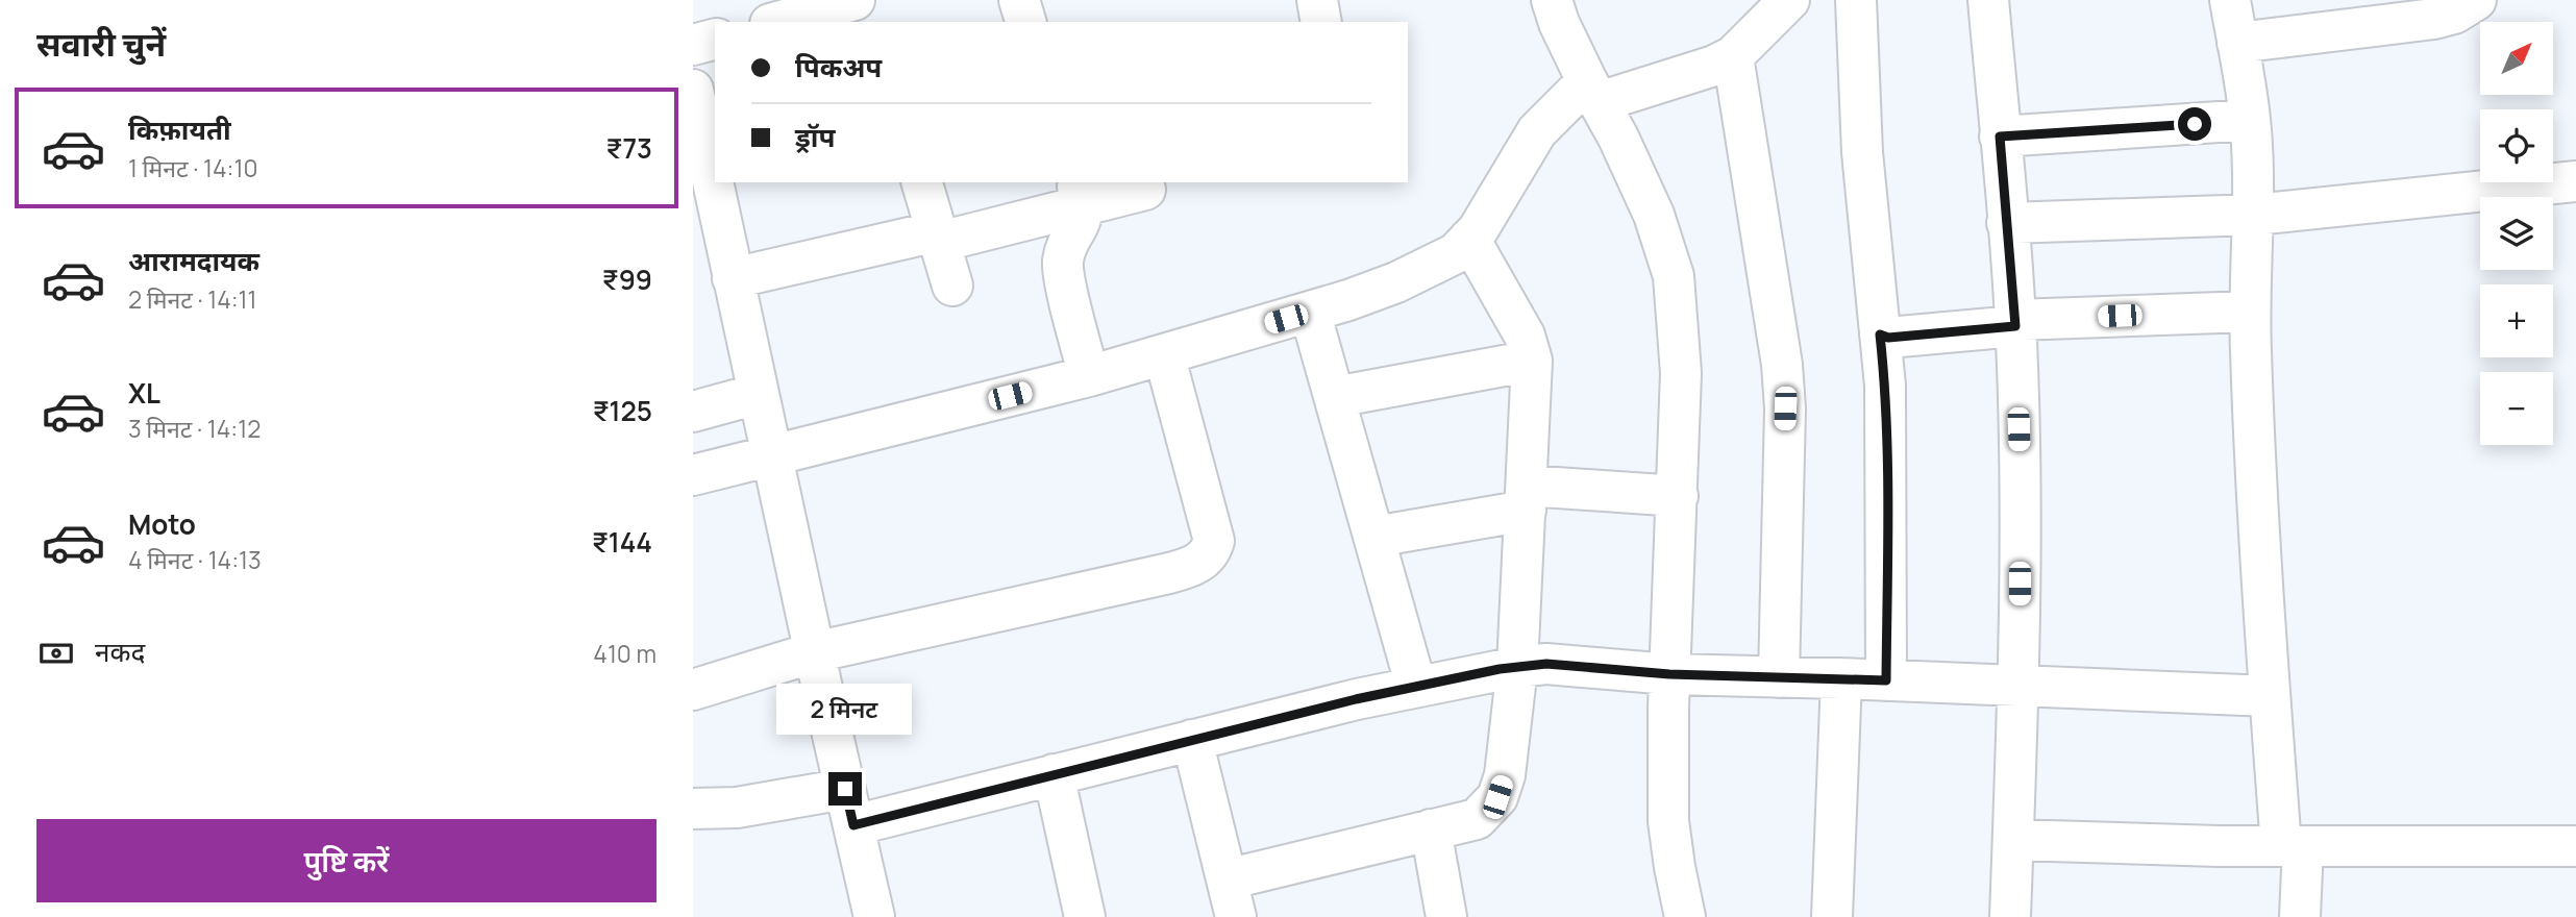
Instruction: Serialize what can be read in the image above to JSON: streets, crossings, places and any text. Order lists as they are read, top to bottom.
{
  "north": "top right",
  "page": {
    "heading": "सवारी चुनें",
    "map_buttons": ["+", "−"],
    "banner": ["पिकअप", "ड्रॉप"],
    "list": [
      {
        "name": "किफ़ायती",
        "note": "1 मिनट · 14:10",
        "value": "₹73"
      },
      {
        "name": "आरामदायक",
        "note": "2 मिनट · 14:11",
        "value": "₹99"
      },
      {
        "name": "XL",
        "note": "3 मिनट · 14:12",
        "value": "₹125"
      },
      {
        "name": "Moto",
        "note": "4 मिनट · 14:13",
        "value": "₹144"
      }
    ],
    "pay": ["नकद", "410 m"],
    "bubble": "2 मिनट",
    "buttons": "पुष्टि करें"
  }
}
